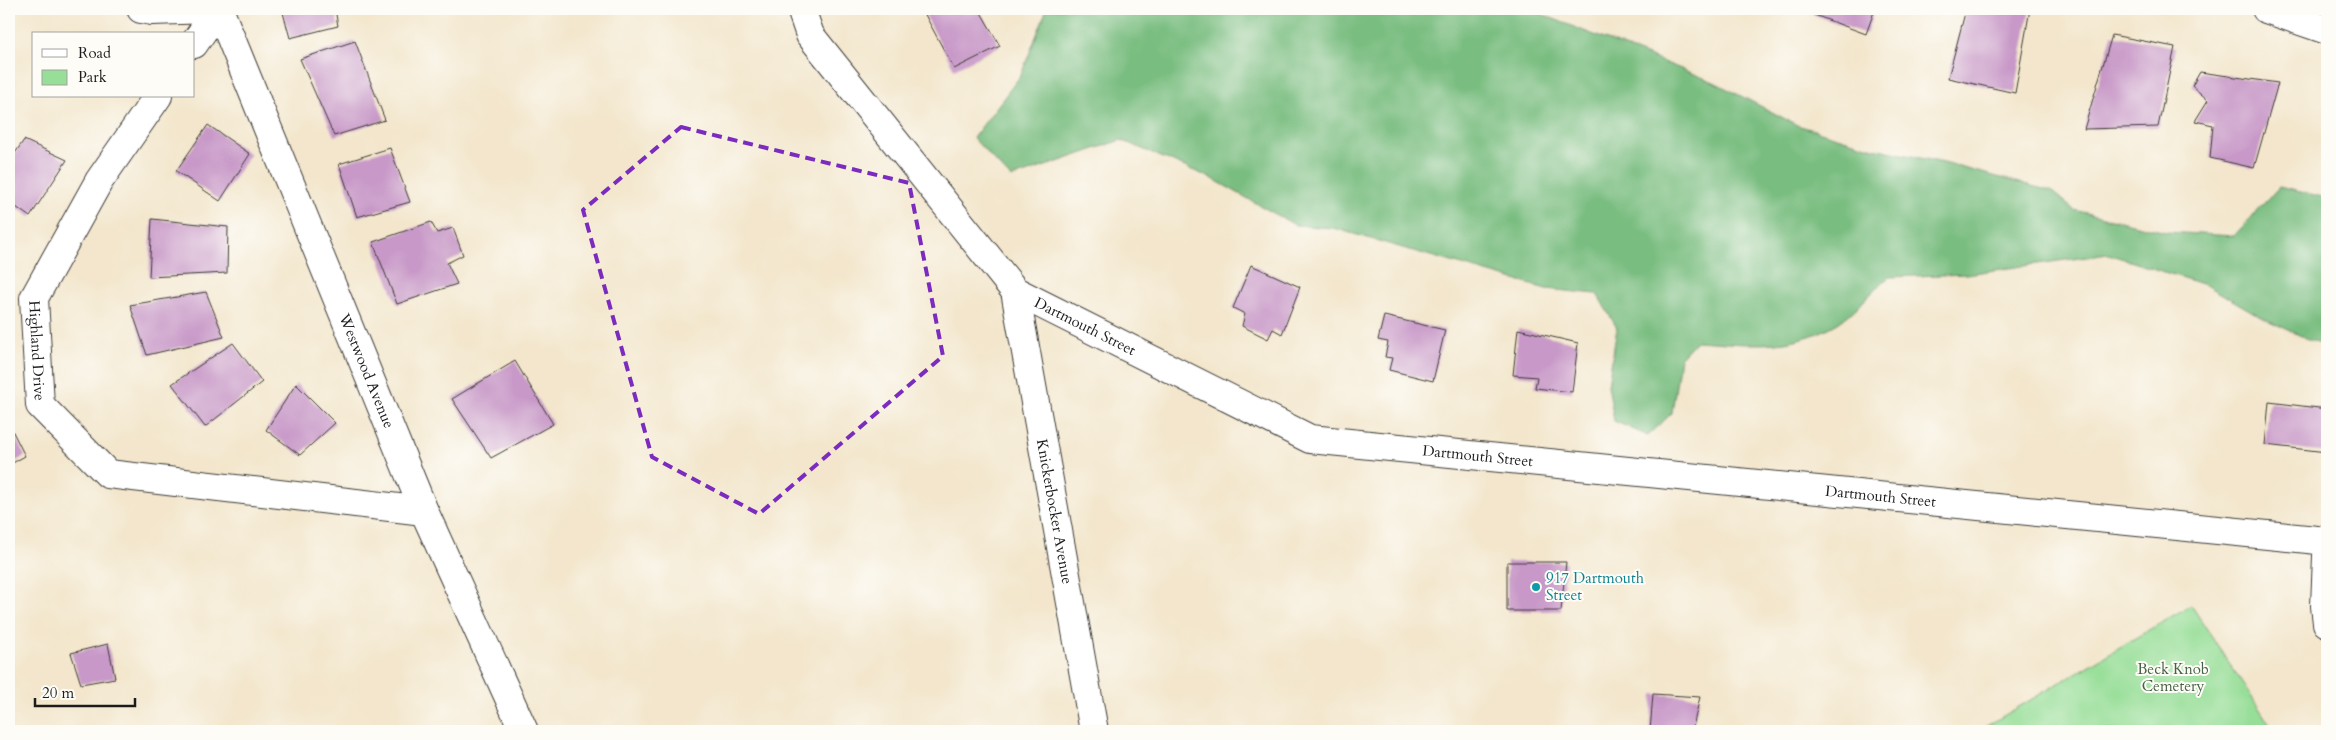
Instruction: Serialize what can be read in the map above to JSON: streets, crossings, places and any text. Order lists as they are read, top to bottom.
{
  "streets": {
    "street": [
      "Dartmouth Street",
      "Highland Drive",
      "Westwood Avenue",
      "Knickerbocker Avenue"
    ]
  },
  "crossings": [
    ["Dartmouth Street", "Knickerbocker Avenue"],
    ["Highland Drive", "Westwood Avenue"]
  ],
  "parks": ["Beck Knob Cemetery"],
  "places": ["917 Dartmouth Street"],
  "legend": ["Road", "Park"],
  "scale_bar": "20 m"
}
